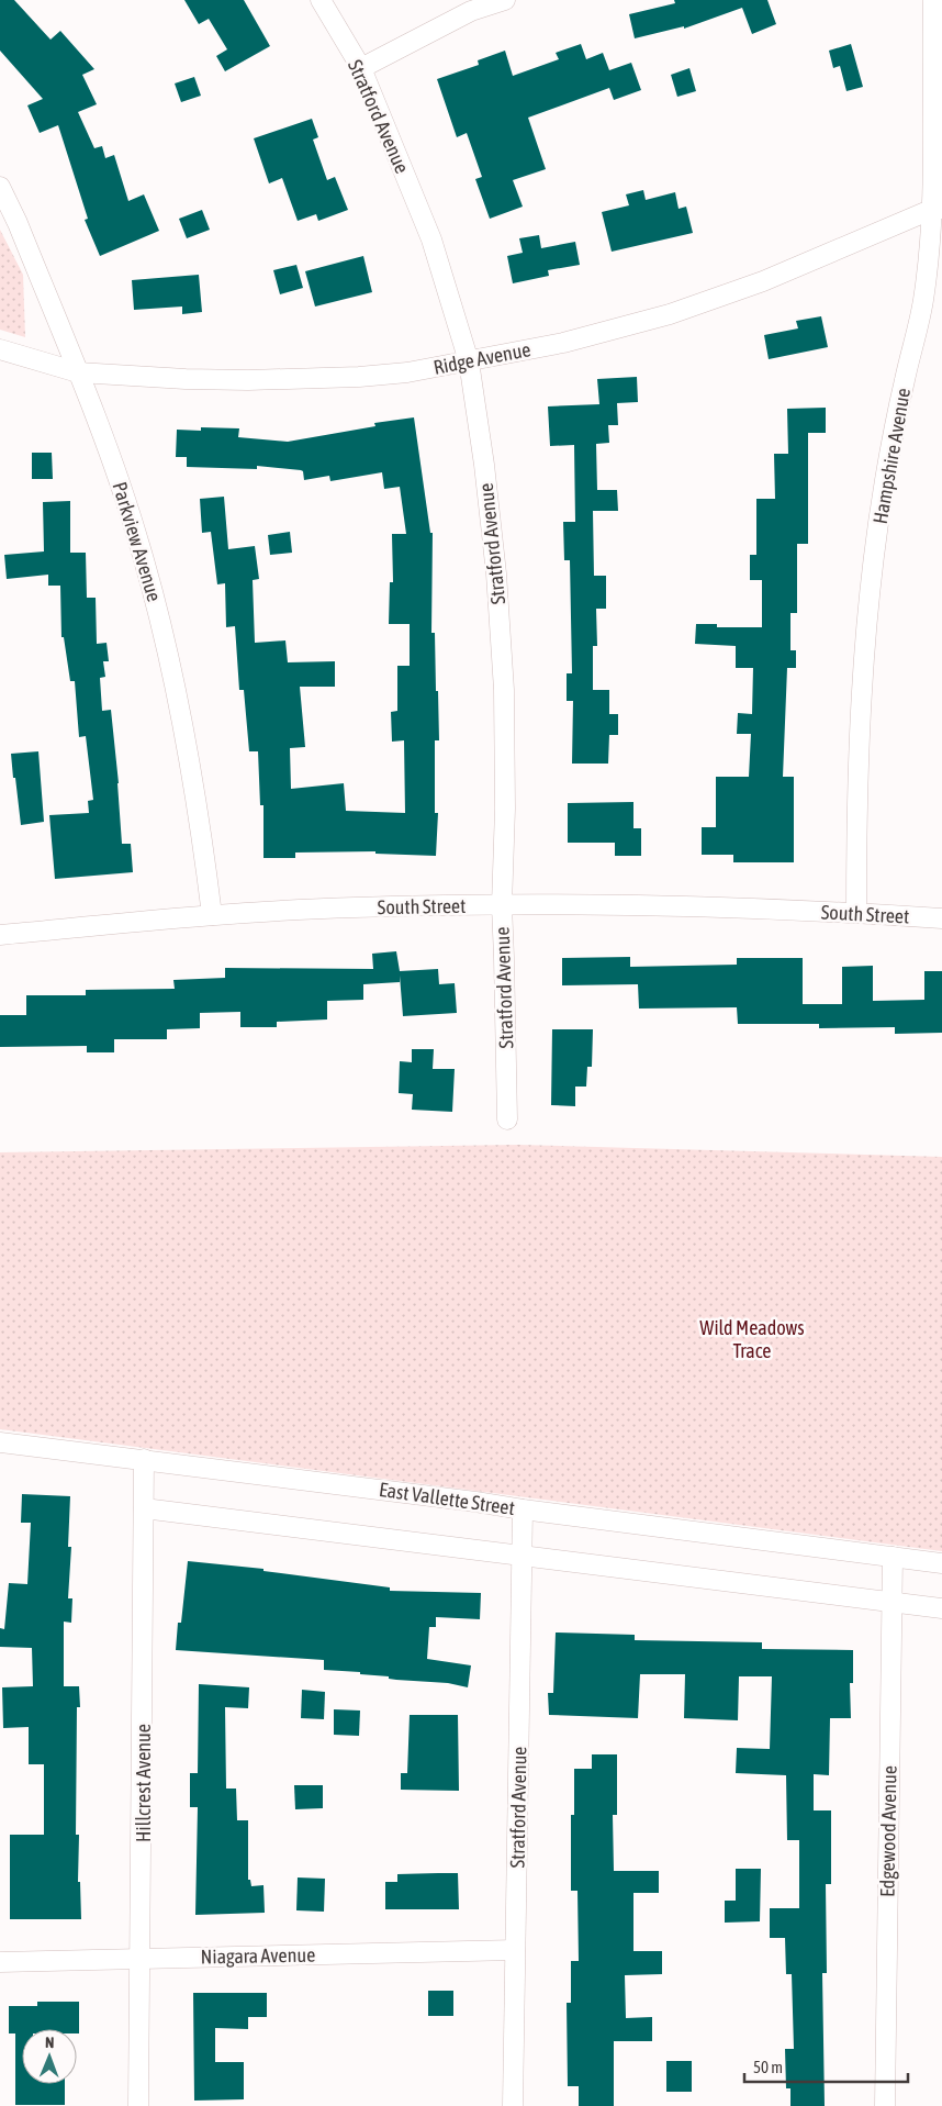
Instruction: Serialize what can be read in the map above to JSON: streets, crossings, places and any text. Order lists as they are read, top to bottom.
{
  "streets": {
    "street": [
      "Stratford Avenue",
      "Ridge Avenue",
      "Hampshire Avenue",
      "Parkview Avenue",
      "South Street",
      "East Vallette Street",
      "Hillcrest Avenue",
      "Edgewood Avenue",
      "Niagara Avenue"
    ]
  },
  "crossings": [
    ["Stratford Avenue", "Ridge Avenue"],
    ["Stratford Avenue", "South Street"],
    ["Stratford Avenue", "East Vallette Street"],
    ["Stratford Avenue", "Niagara Avenue"],
    ["Ridge Avenue", "Hampshire Avenue"],
    ["Ridge Avenue", "Parkview Avenue"],
    ["Hampshire Avenue", "South Street"],
    ["Parkview Avenue", "South Street"],
    ["East Vallette Street", "Hillcrest Avenue"],
    ["East Vallette Street", "Edgewood Avenue"],
    ["Hillcrest Avenue", "Niagara Avenue"]
  ],
  "parks": ["Wild Meadows Trace"],
  "scale_bar": "50 m",
  "north": "top"
}
